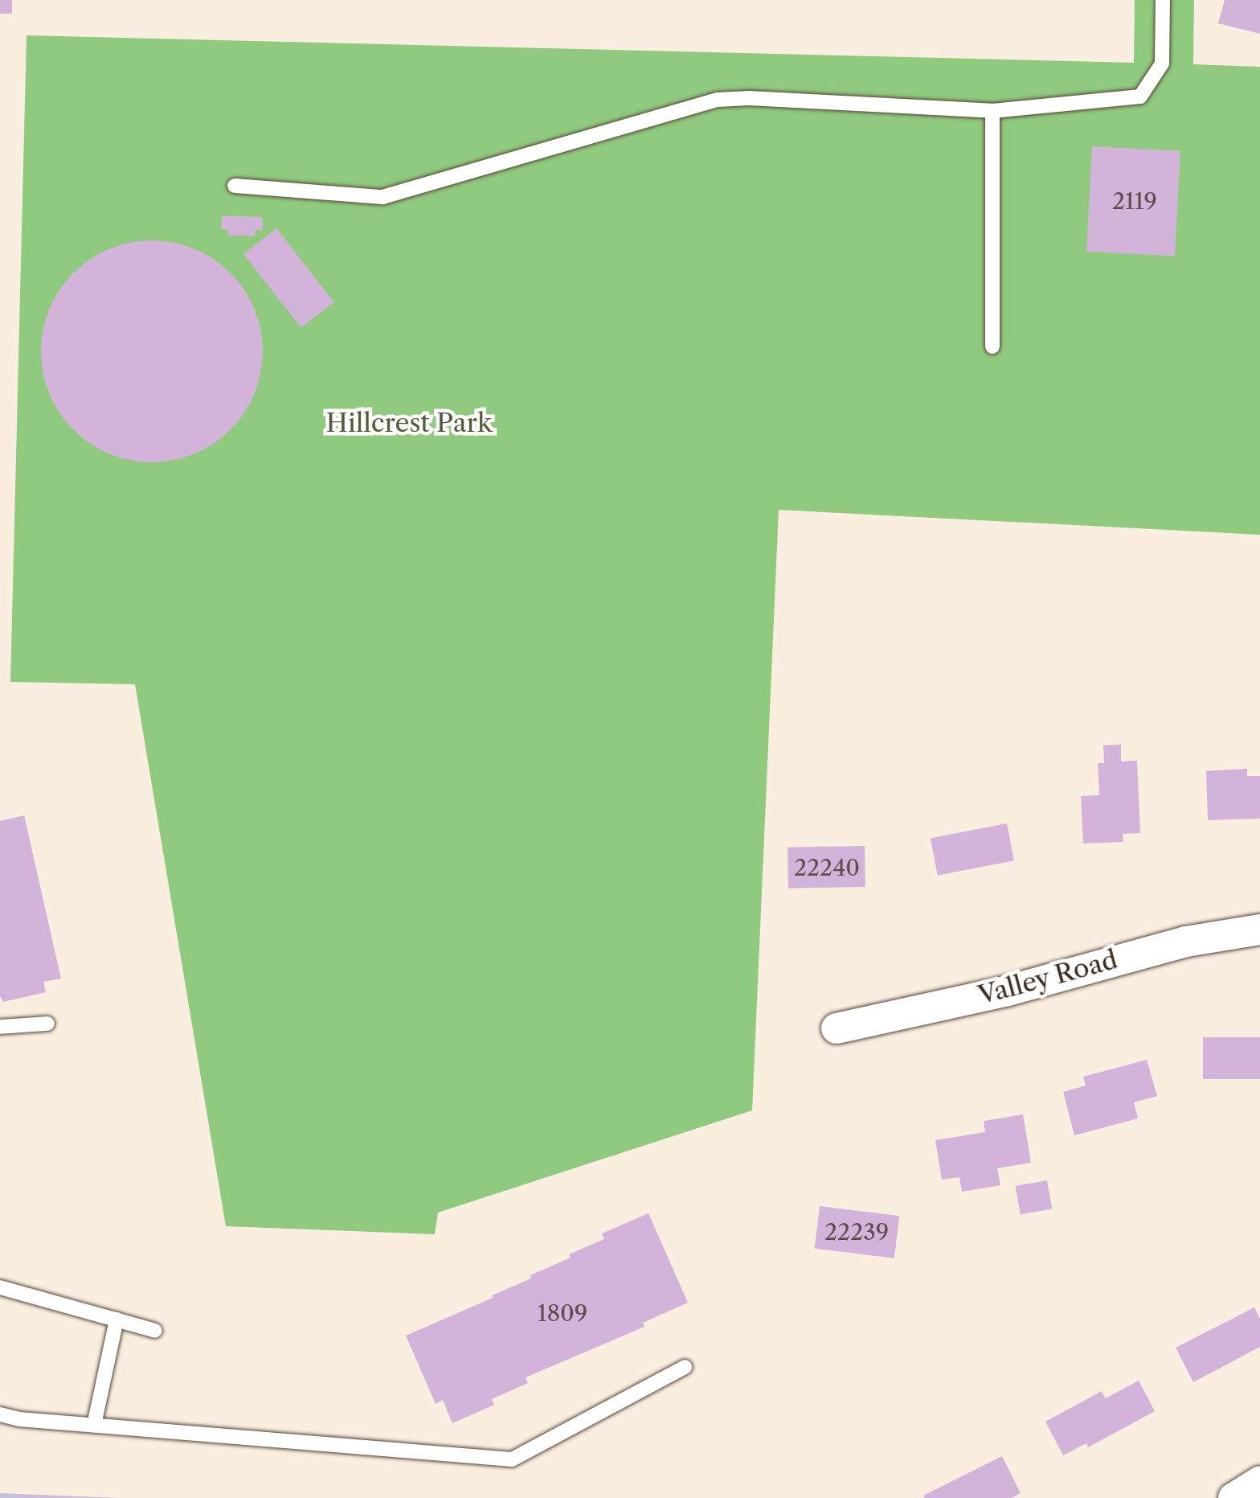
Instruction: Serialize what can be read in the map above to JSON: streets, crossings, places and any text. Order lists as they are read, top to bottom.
{
  "streets": {
    "street": ["Valley Road"]
  },
  "parks": ["Hillcrest Park"],
  "house_numbers": [
    "2119",
    "22240",
    "22239",
    "1809"
  ]
}
